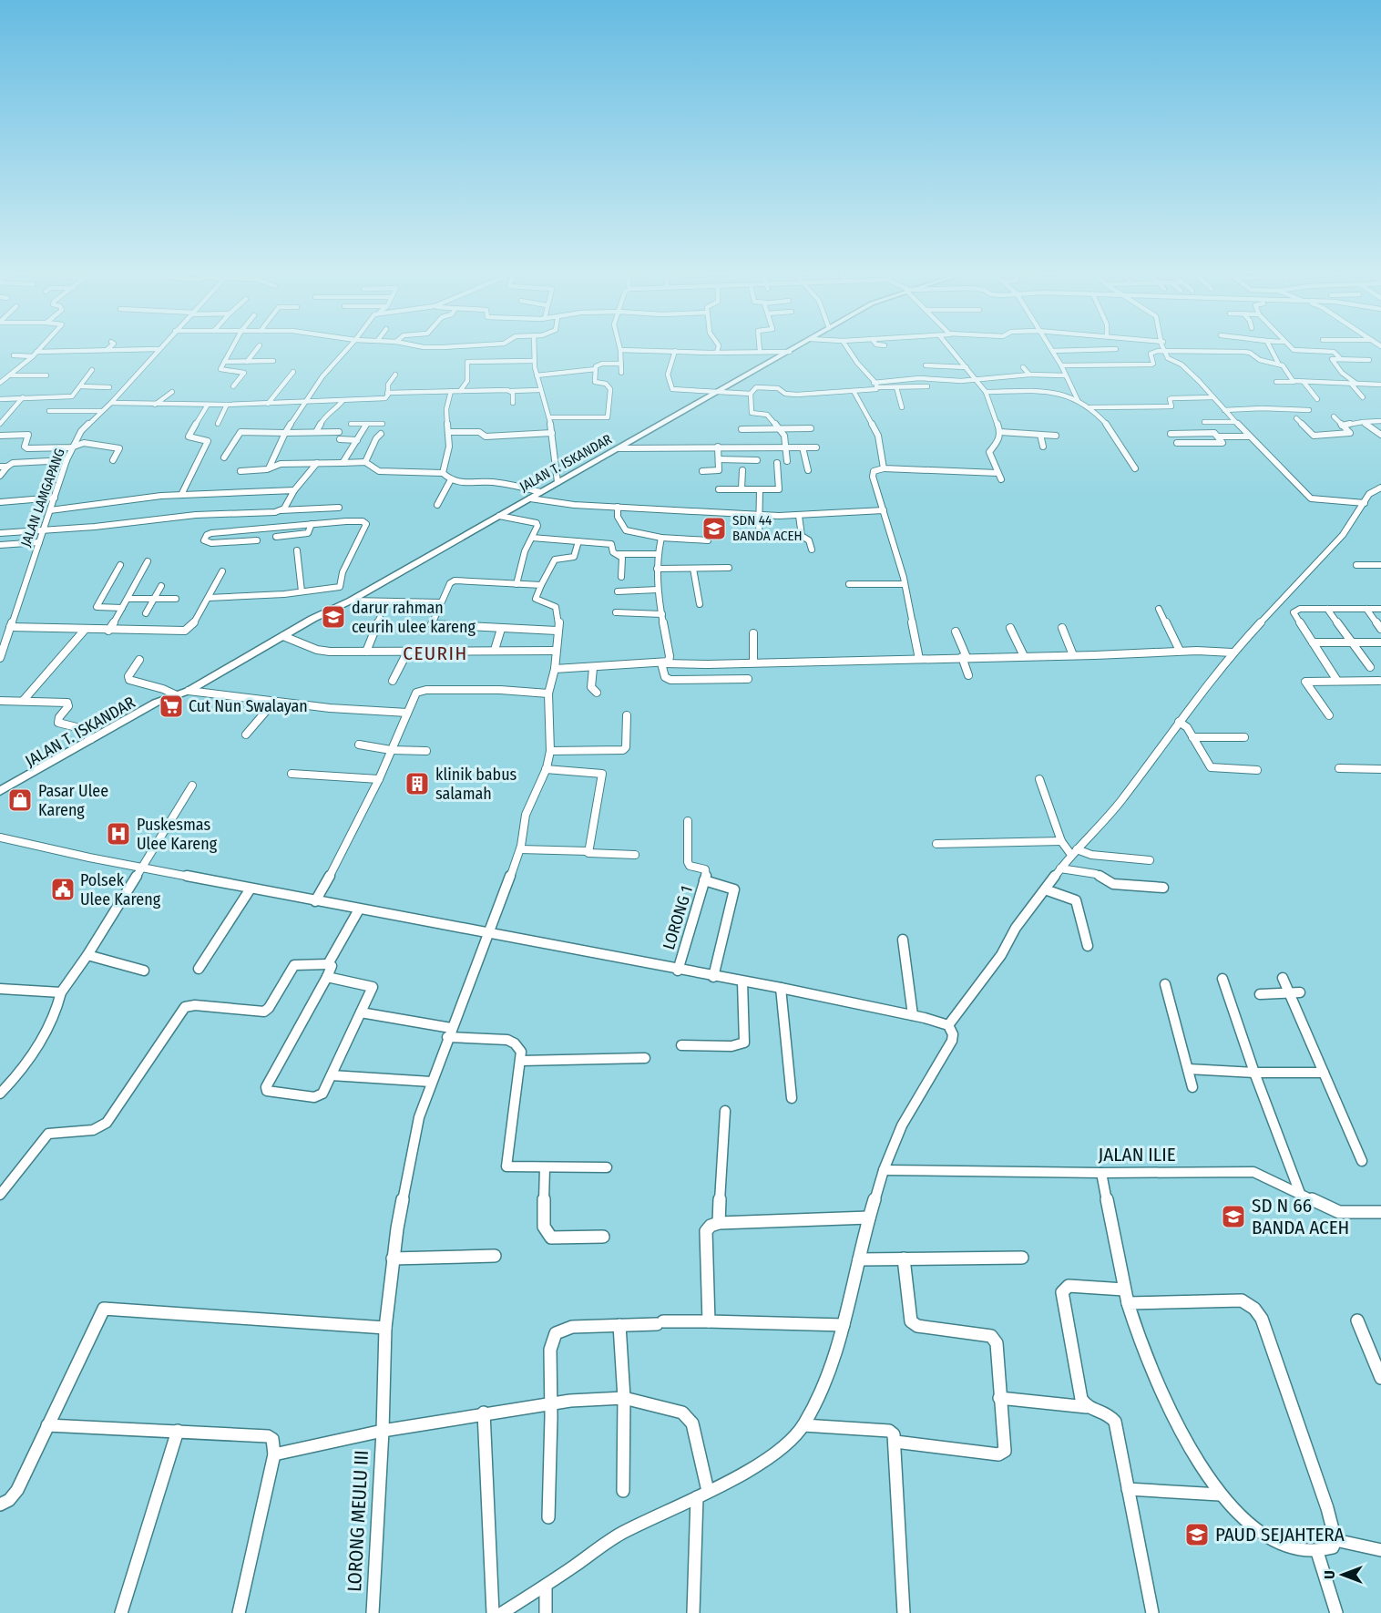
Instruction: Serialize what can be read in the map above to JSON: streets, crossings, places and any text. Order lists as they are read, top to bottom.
{
  "streets": {
    "street": [
      "JALAN T. ISKANDAR",
      "JALAN LAMGAPANG",
      "LORONG 1",
      "JALAN ILIE",
      "LORONG MEULU III"
    ]
  },
  "districts": ["CEURIH"],
  "places": {
    "school or university": [
      "SDN 44 BANDA ACEH",
      "darur rahman ceurih ulee kareng",
      "SD N 66 BANDA ACEH",
      "PAUD SEJAHTERA"
    ],
    "supermarket": ["Cut Nun Swalayan"],
    "building": ["klinik babus salamah"],
    "shop": ["Pasar Ulee Kareng"],
    "hospital": ["Puskesmas Ulee Kareng"],
    "public building": ["Polsek Ulee Kareng"]
  },
  "north": "left"
}
